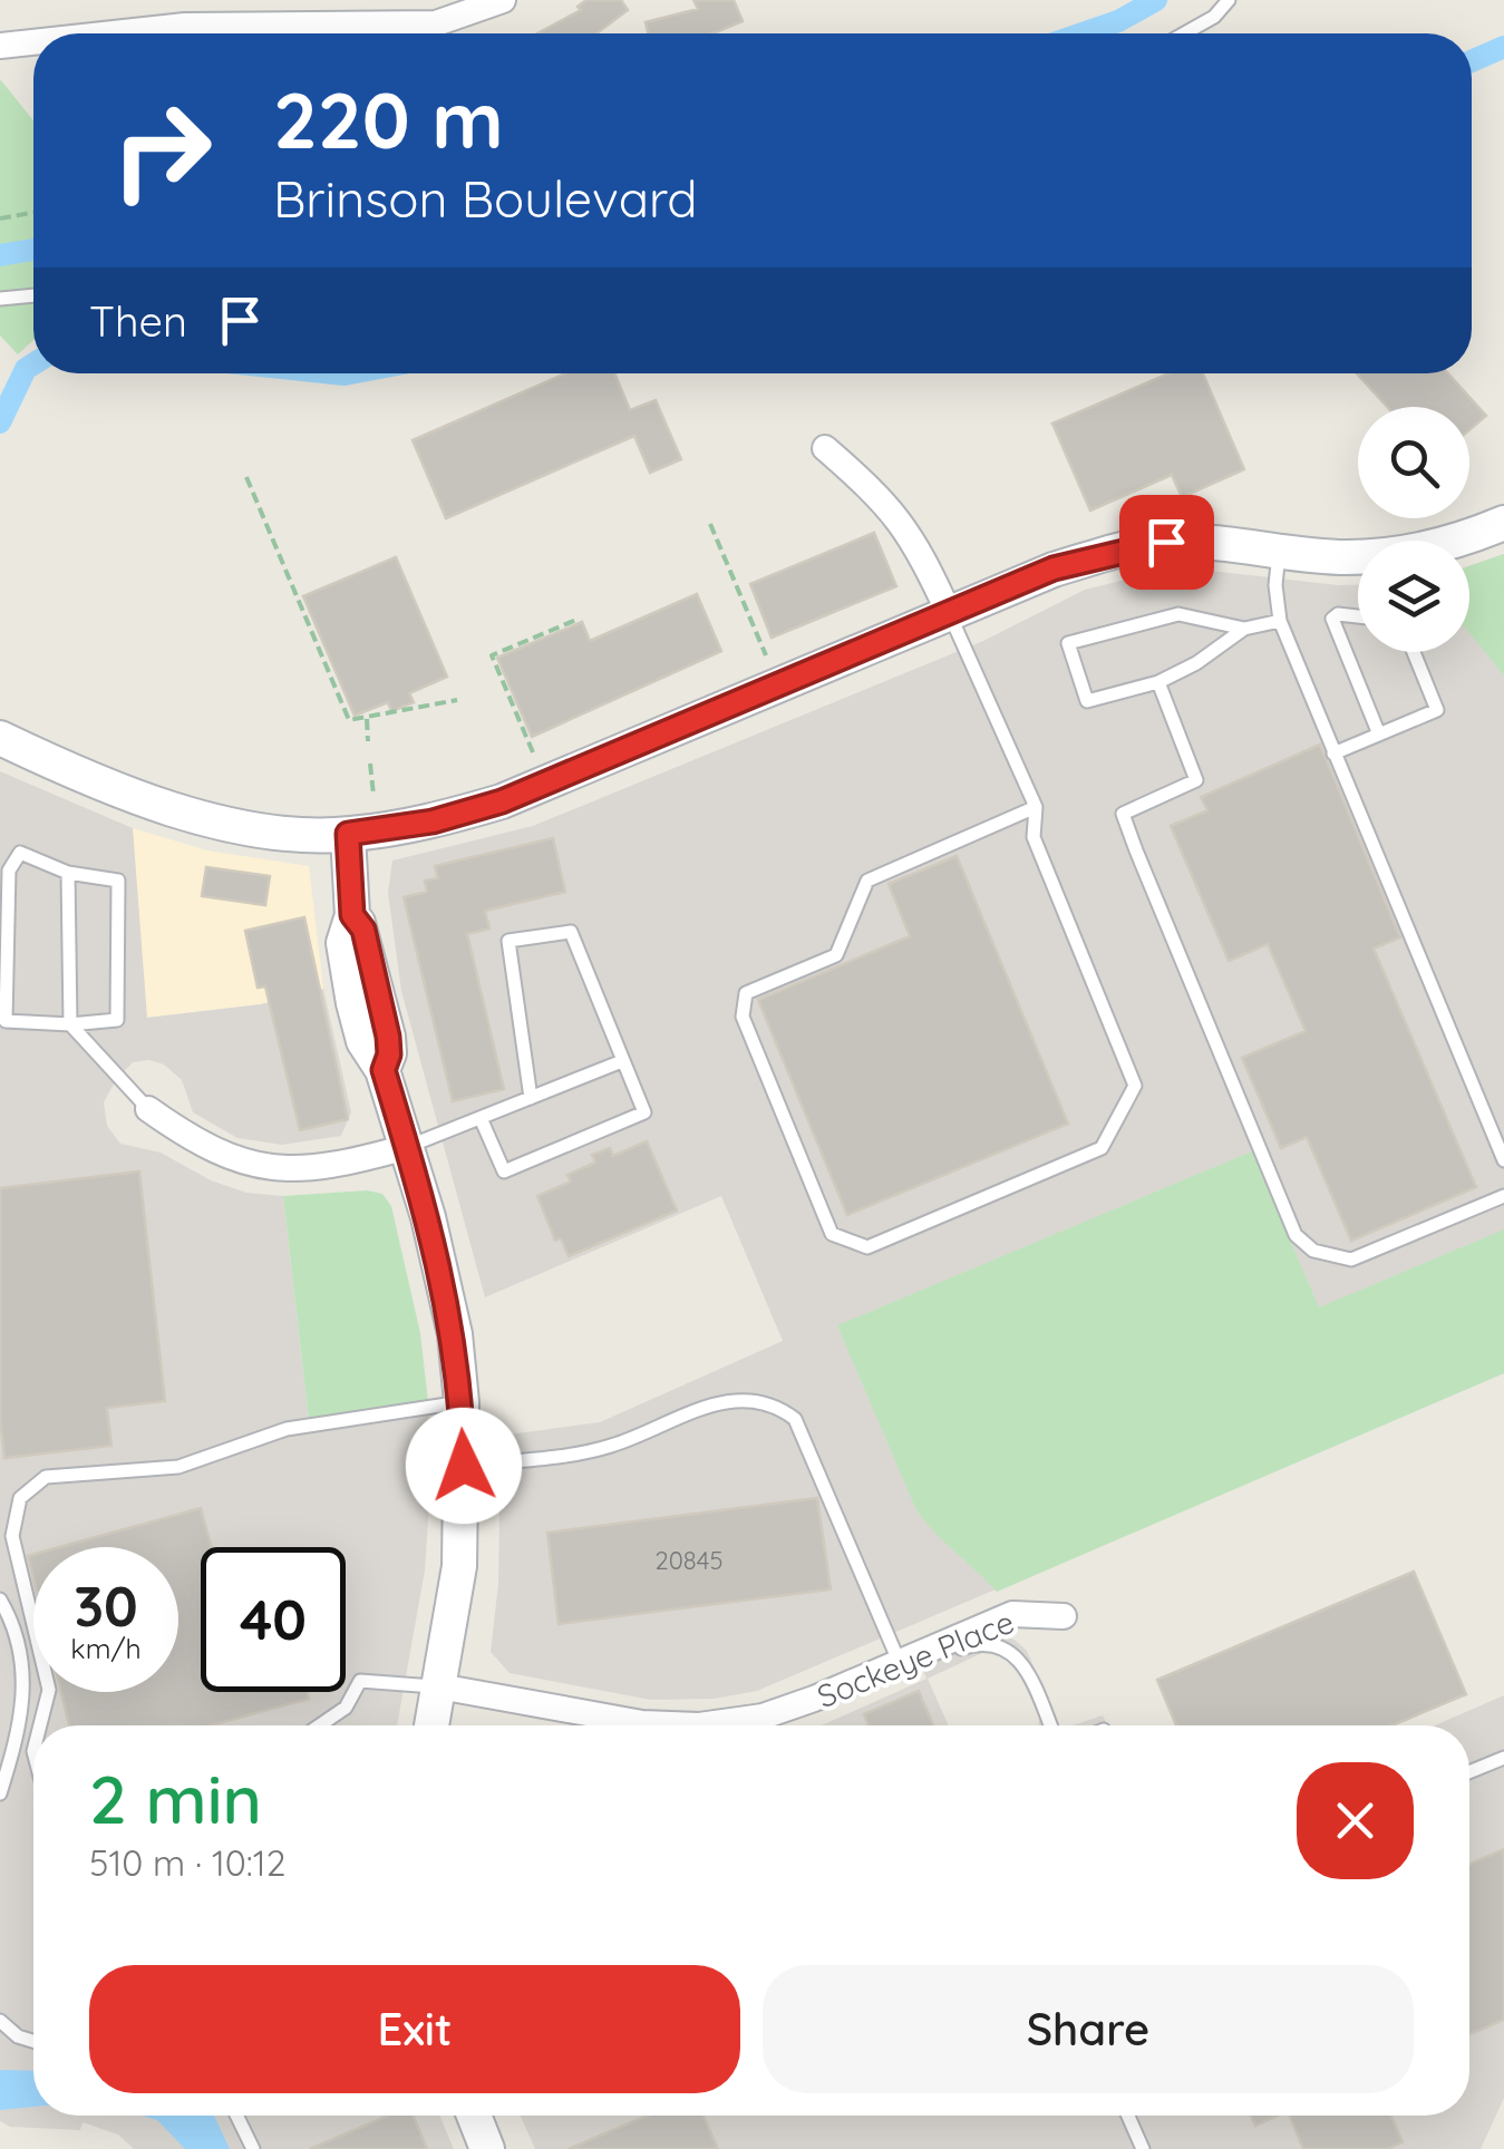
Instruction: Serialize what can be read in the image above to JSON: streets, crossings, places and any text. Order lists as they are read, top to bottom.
{
  "streets": {
    "street": ["Sockeye Place"]
  },
  "house_numbers": ["20845"],
  "page": {
    "turn": ["220 m", "Brinson Boulevard"],
    "then": "Then",
    "speed": "30 km/h",
    "limit": "40",
    "heading": ["2 min", "510 m · 10:12"],
    "buttons": ["Exit", "Share"]
  }
}
